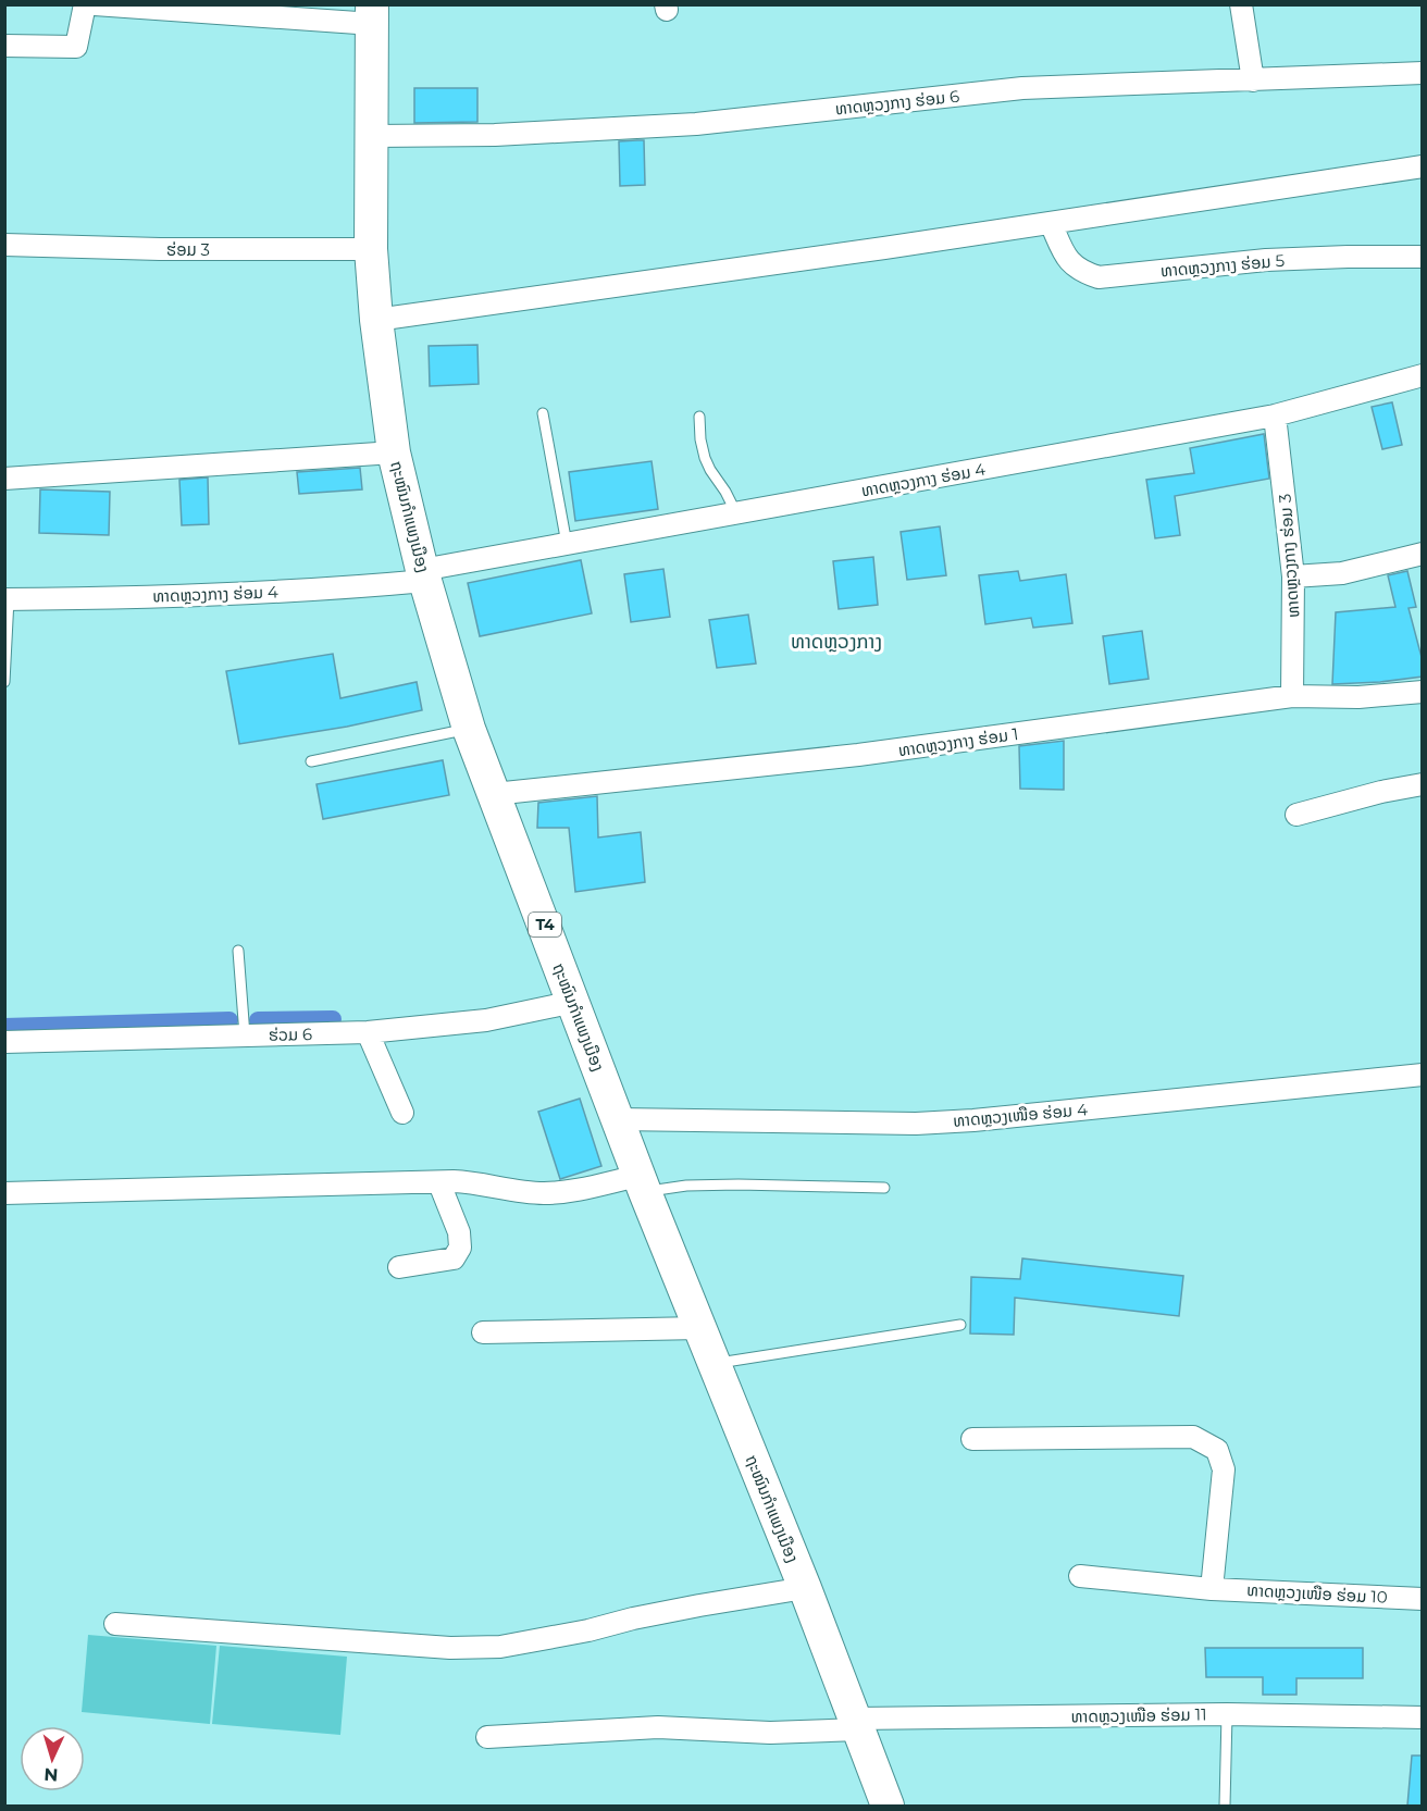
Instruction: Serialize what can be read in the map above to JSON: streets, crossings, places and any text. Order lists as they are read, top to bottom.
{
  "streets": {
    "main road": ["ຖະໜົນກຳແພງເມືອງ", "T4"],
    "street": [
      "ທາດຫຼວງກາງ ຮ່ອມ 6",
      "ຮ່ອມ 3",
      "ທາດຫຼວງກາງ ຮ່ອມ 5",
      "ທາດຫຼວງກາງ ຮ່ອມ 4",
      "ທາດຫຼວງກາງ ຮ່ອມ 3",
      "ທາດຫຼວງກາງ ຮ່ອມ 1",
      "ຮ່ວມ 6",
      "ທາດຫຼວງເໜືອ ຮ່ອມ 4",
      "ທາດຫຼວງເໜືອ ຮ່ອມ 10",
      "ທາດຫຼວງເໜືອ ຮ່ອມ 11"
    ]
  },
  "crossings": [
    ["ທາດຫຼວງກາງ ຮ່ອມ 6", "ຖະໜົນກຳແພງເມືອງ"],
    ["ຮ່ອມ 3", "ຖະໜົນກຳແພງເມືອງ"],
    ["ທາດຫຼວງກາງ ຮ່ອມ 4", "ຖະໜົນກຳແພງເມືອງ"],
    ["ທາດຫຼວງກາງ ຮ່ອມ 4", "ທາດຫຼວງກາງ ຮ່ອມ 3"],
    ["ຖະໜົນກຳແພງເມືອງ", "ທາດຫຼວງກາງ ຮ່ອມ 1"],
    ["ຖະໜົນກຳແພງເມືອງ", "ຮ່ວມ 6"],
    ["ຖະໜົນກຳແພງເມືອງ", "ທາດຫຼວງເໜືອ ຮ່ອມ 4"],
    ["ຖະໜົນກຳແພງເມືອງ", "ທາດຫຼວງເໜືອ ຮ່ອມ 11"],
    ["ທາດຫຼວງກາງ ຮ່ອມ 3", "ທາດຫຼວງກາງ ຮ່ອມ 1"]
  ],
  "districts": ["ທາດຫຼວງກາງ"],
  "north": "bottom"
}
